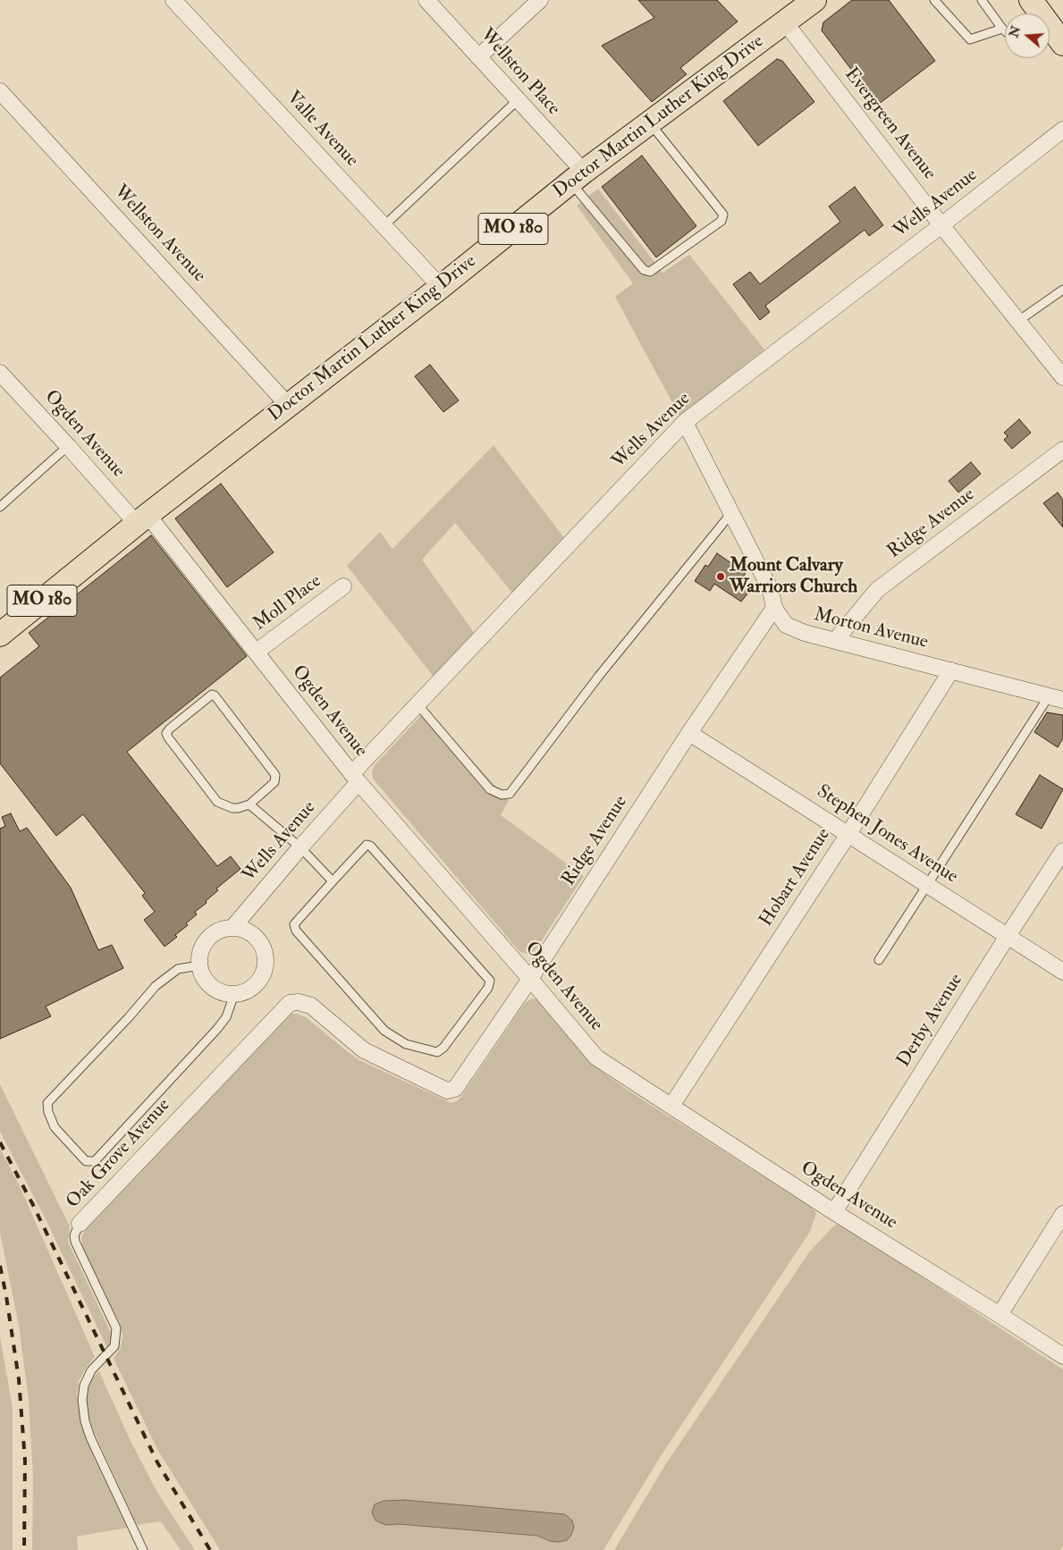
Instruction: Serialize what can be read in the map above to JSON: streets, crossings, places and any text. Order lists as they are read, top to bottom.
{
  "streets": {
    "main road": ["Doctor Martin Luther King Drive", "MO 180"],
    "street": [
      "Wellston Place",
      "Evergreen Avenue",
      "Valle Avenue",
      "Wells Avenue",
      "Wellston Avenue",
      "Ogden Avenue",
      "Ridge Avenue",
      "Moll Place",
      "Morton Avenue",
      "Stephen Jones Avenue",
      "Hobart Avenue",
      "Derby Avenue",
      "Oak Grove Avenue"
    ]
  },
  "crossings": [
    ["Wellston Place", "Doctor Martin Luther King Drive"],
    ["Doctor Martin Luther King Drive", "Evergreen Avenue"],
    ["Doctor Martin Luther King Drive", "Valle Avenue"],
    ["Doctor Martin Luther King Drive", "Wellston Avenue"],
    ["Doctor Martin Luther King Drive", "Ogden Avenue"],
    ["Evergreen Avenue", "Wells Avenue"],
    ["Wells Avenue", "Ogden Avenue"],
    ["Wells Avenue", "Morton Avenue"],
    ["Ogden Avenue", "Ridge Avenue"],
    ["Ogden Avenue", "Moll Place"],
    ["Ogden Avenue", "Hobart Avenue"],
    ["Ogden Avenue", "Derby Avenue"],
    ["Ridge Avenue", "Morton Avenue"],
    ["Ridge Avenue", "Stephen Jones Avenue"],
    ["Ridge Avenue", "Oak Grove Avenue"],
    ["Morton Avenue", "Hobart Avenue"],
    ["Stephen Jones Avenue", "Hobart Avenue"],
    ["Stephen Jones Avenue", "Derby Avenue"]
  ],
  "places": ["Mount Calvary Warriors Church"],
  "north": "left"
}
